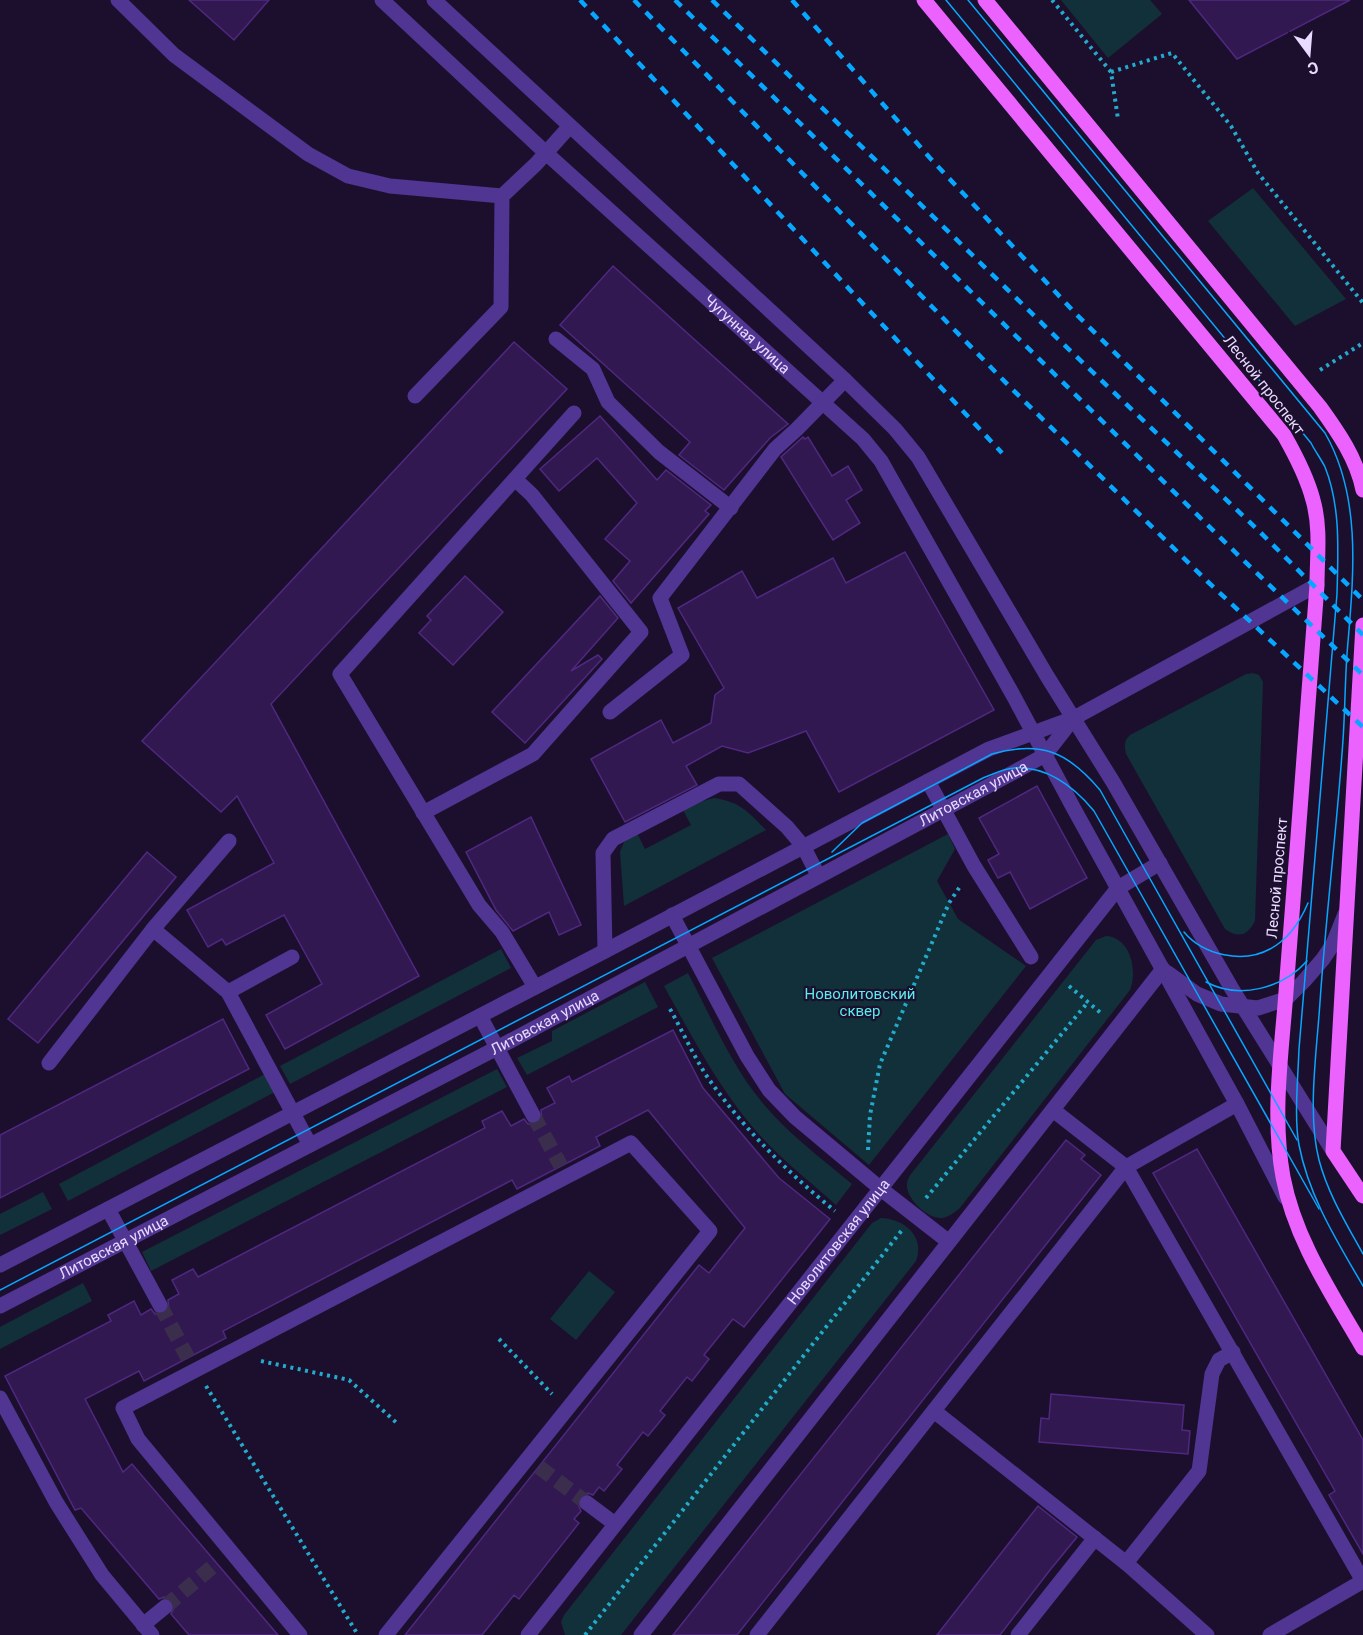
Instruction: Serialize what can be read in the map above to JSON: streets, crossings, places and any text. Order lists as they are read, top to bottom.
{
  "streets": {
    "main road": ["Лесной проспект"],
    "street": ["Чугунная улица", "Литовская улица", "Новолитовская улица"]
  },
  "crossings": [
    ["Чугунная улица", "Лесной проспект"],
    ["Чугунная улица", "Литовская улица"],
    ["Лесной проспект", "Литовская улица"],
    ["Лесной проспект", "Новолитовская улица"]
  ],
  "parks": ["Новолитовский сквер"],
  "north": "bottom"
}
